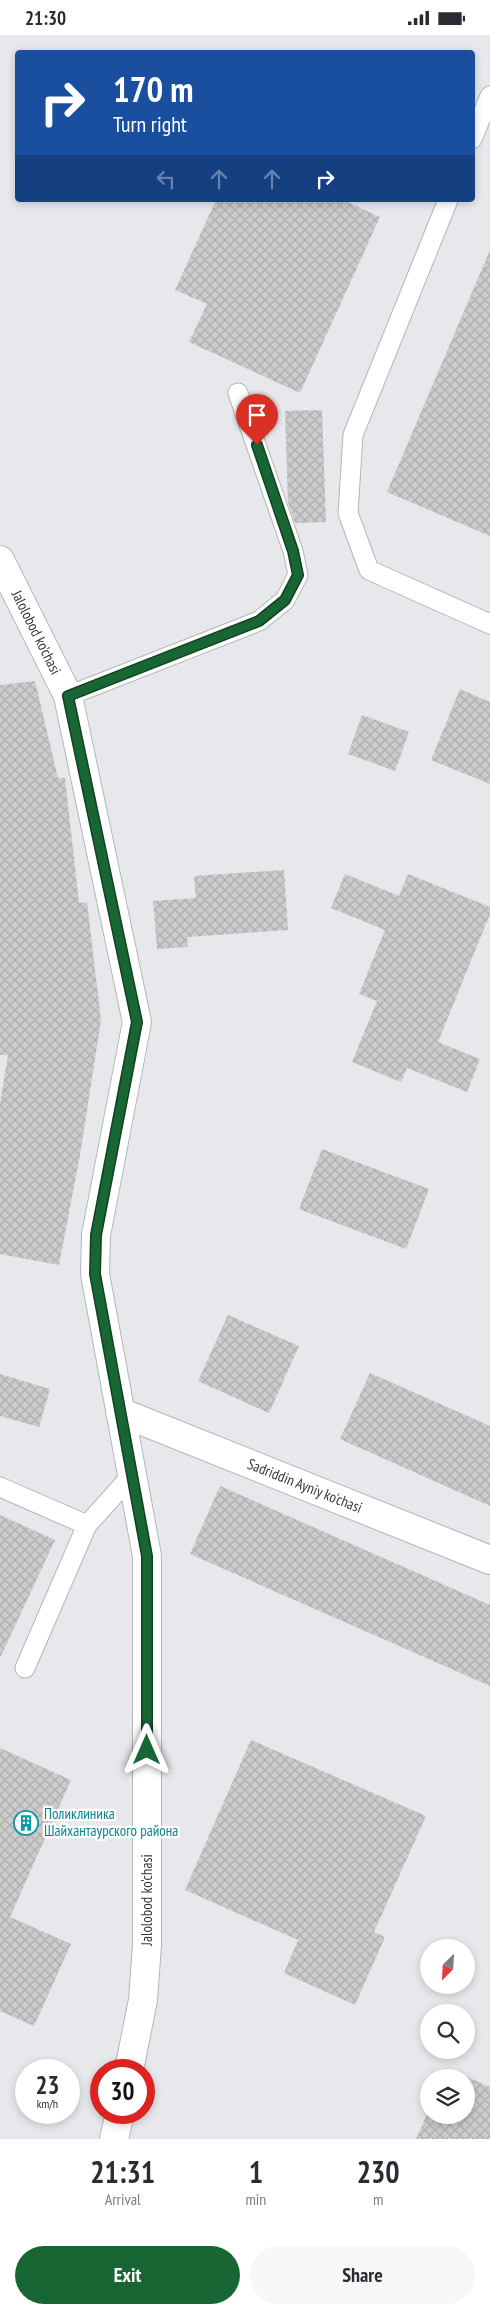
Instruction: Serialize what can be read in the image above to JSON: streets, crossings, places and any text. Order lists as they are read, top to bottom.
{
  "streets": {
    "street": ["Jalolobod ko'chasi", "Sadriddin Ayniy ko'chasi"]
  },
  "crossings": [
    ["Jalolobod ko'chasi", "Sadriddin Ayniy ko'chasi"]
  ],
  "places": {
    "building": ["Поликлиника Шайхантаурского района"]
  },
  "north": "bottom left",
  "page": {
    "status": "21:30",
    "turn": ["170 m", "Turn right"],
    "speed": "23 km/h",
    "limit": "30",
    "eta": [
      "21:31",
      "Arrival",
      "1",
      "min",
      "230",
      "m"
    ],
    "buttons": ["Exit", "Share"]
  }
}
